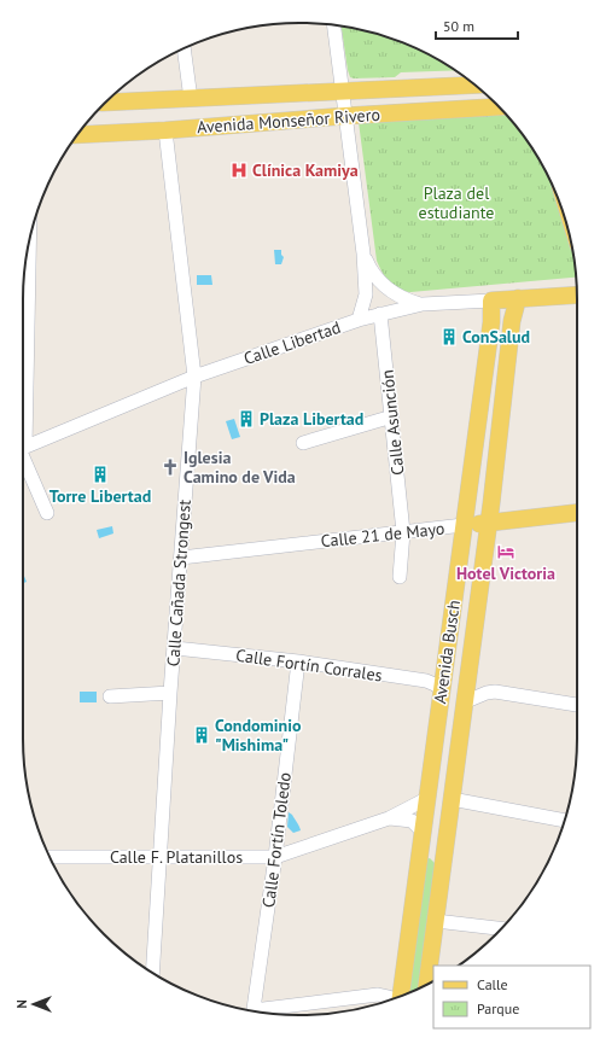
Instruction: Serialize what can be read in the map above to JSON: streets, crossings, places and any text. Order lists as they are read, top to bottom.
{
  "streets": {
    "main road": [
      "Avenida Monseñor Rivero",
      "Calle Libertad",
      "Calle 21 de Mayo",
      "Avenida Busch"
    ],
    "street": [
      "Calle Asunción",
      "Calle Cañada Strongest",
      "Calle Fortín Corrales",
      "Calle Fortín Toledo",
      "Calle F. Platanillos"
    ]
  },
  "crossings": [
    ["Avenida Monseñor Rivero", "Calle Cañada Strongest"],
    ["Calle Libertad", "Calle Asunción"],
    ["Calle Libertad", "Calle Cañada Strongest"],
    ["Calle Libertad", "Avenida Busch"],
    ["Calle Asunción", "Calle 21 de Mayo"],
    ["Calle 21 de Mayo", "Calle Cañada Strongest"],
    ["Calle 21 de Mayo", "Avenida Busch"],
    ["Calle Cañada Strongest", "Calle Fortín Corrales"],
    ["Calle Cañada Strongest", "Calle F. Platanillos"],
    ["Avenida Busch", "Calle Fortín Corrales"],
    ["Avenida Busch", "Calle F. Platanillos"],
    ["Calle Fortín Corrales", "Calle Fortín Toledo"],
    ["Calle Fortín Toledo", "Calle F. Platanillos"]
  ],
  "parks": ["Plaza del estudiante"],
  "places": {
    "hospital": ["Clínica Kamiya"],
    "building": [
      "ConSalud",
      "Plaza Libertad",
      "Torre Libertad",
      "Condominio \"Mishima\""
    ],
    "church": ["Iglesia Camino de Vida"],
    "hotel": ["Hotel Victoria"]
  },
  "legend": ["Calle", "Parque"],
  "scale_bar": "50 m",
  "north": "left"
}
